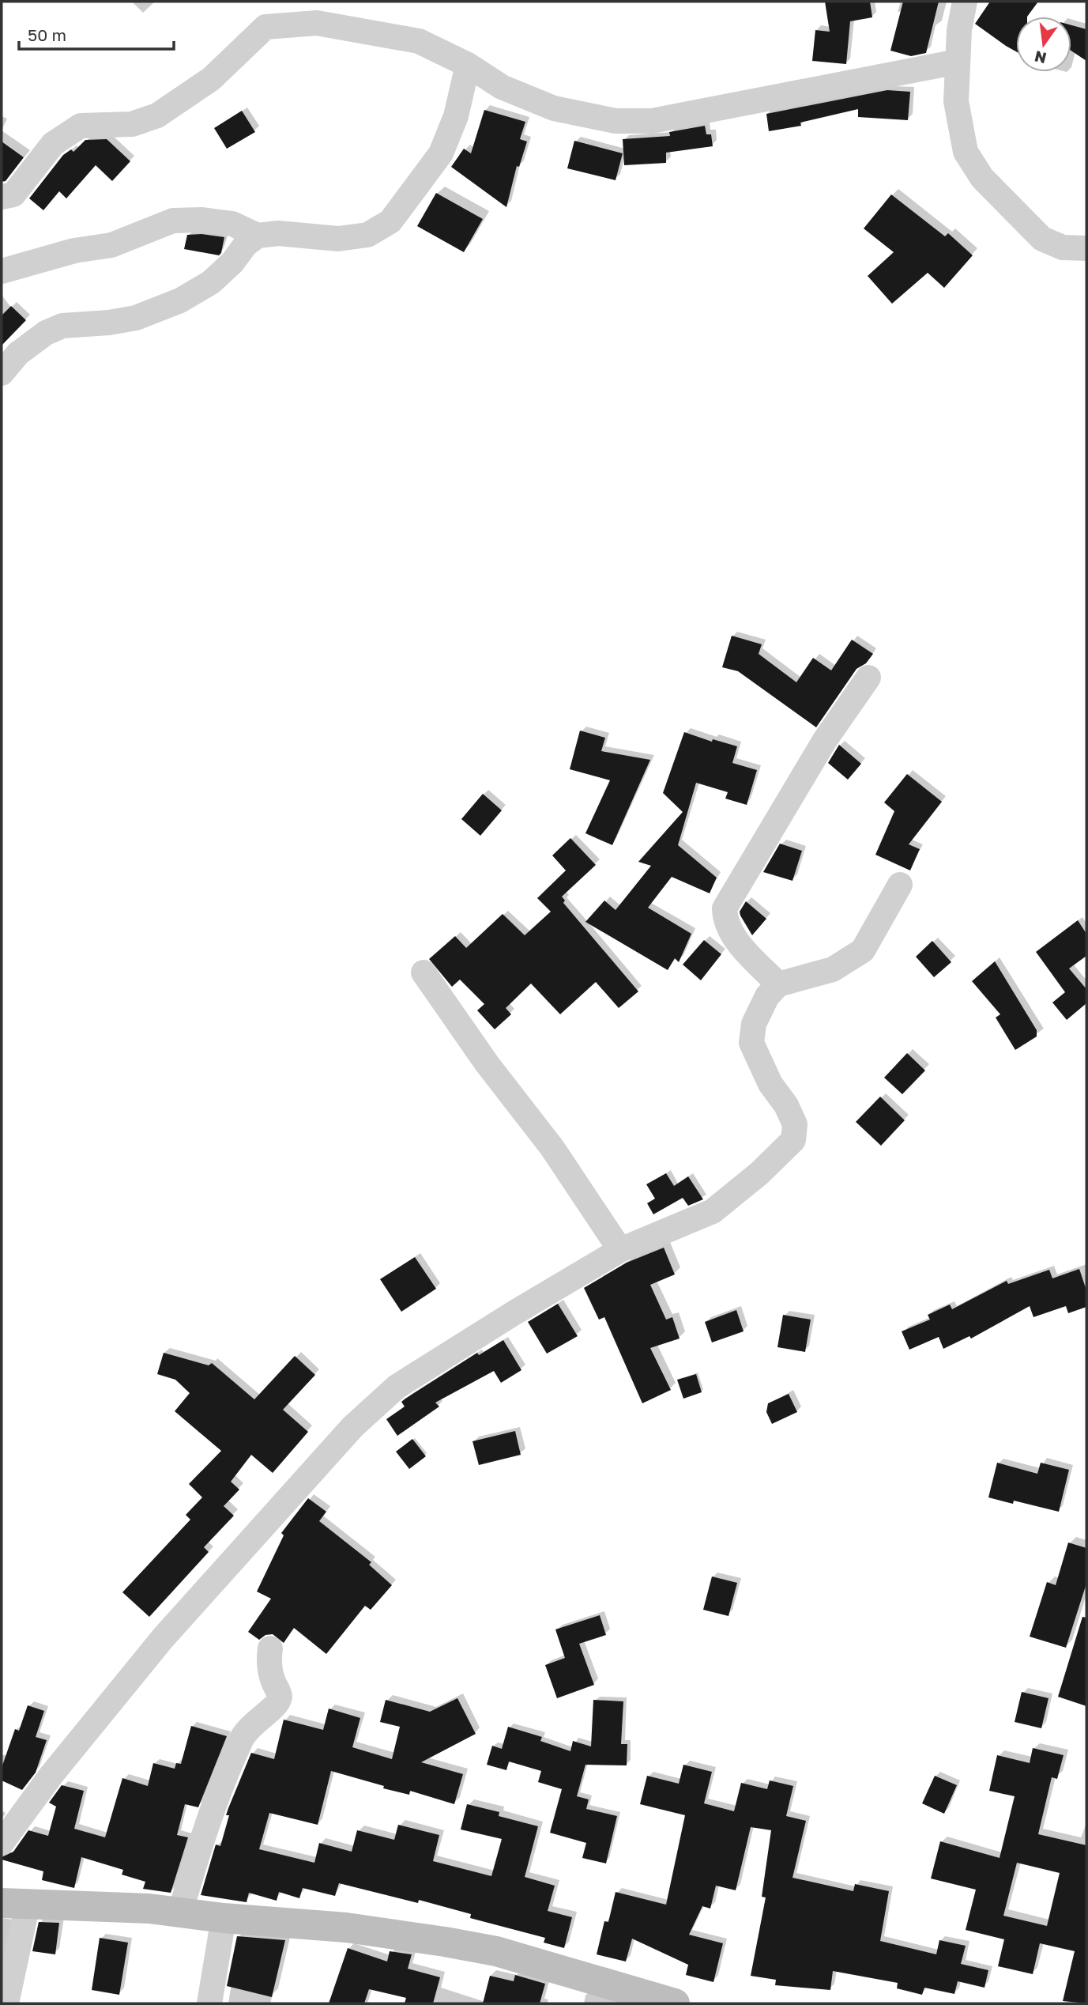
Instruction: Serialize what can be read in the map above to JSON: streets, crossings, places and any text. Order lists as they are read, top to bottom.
{
  "scale_bar": "50 m",
  "north": "bottom"
}
